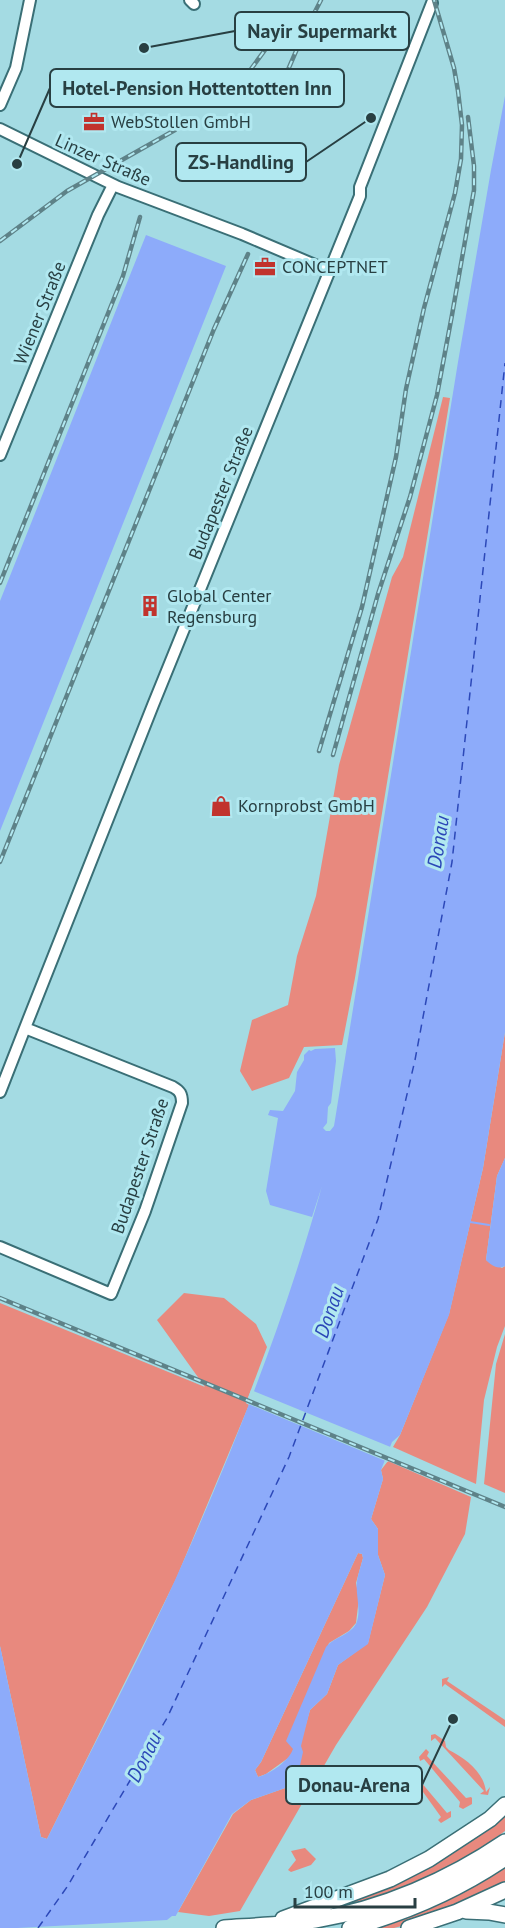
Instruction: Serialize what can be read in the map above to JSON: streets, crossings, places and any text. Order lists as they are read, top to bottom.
{
  "streets": {
    "street": ["Linzer Straße", "Wiener Straße", "Budapester Straße"]
  },
  "crossings": [
    ["Linzer Straße", "Wiener Straße"],
    ["Linzer Straße", "Budapester Straße"]
  ],
  "water": ["Donau"],
  "places": {
    "other": [
      "Nayir Supermarkt",
      "ZS-Handling",
      "Hotel-Pension Hottentotten Inn",
      "Donau-Arena"
    ],
    "office": ["WebStollen GmbH", "CONCEPTNET"],
    "building": ["Global Center Regensburg"],
    "shop": ["Kornprobst GmbH"]
  },
  "scale_bar": "100 m"
}
